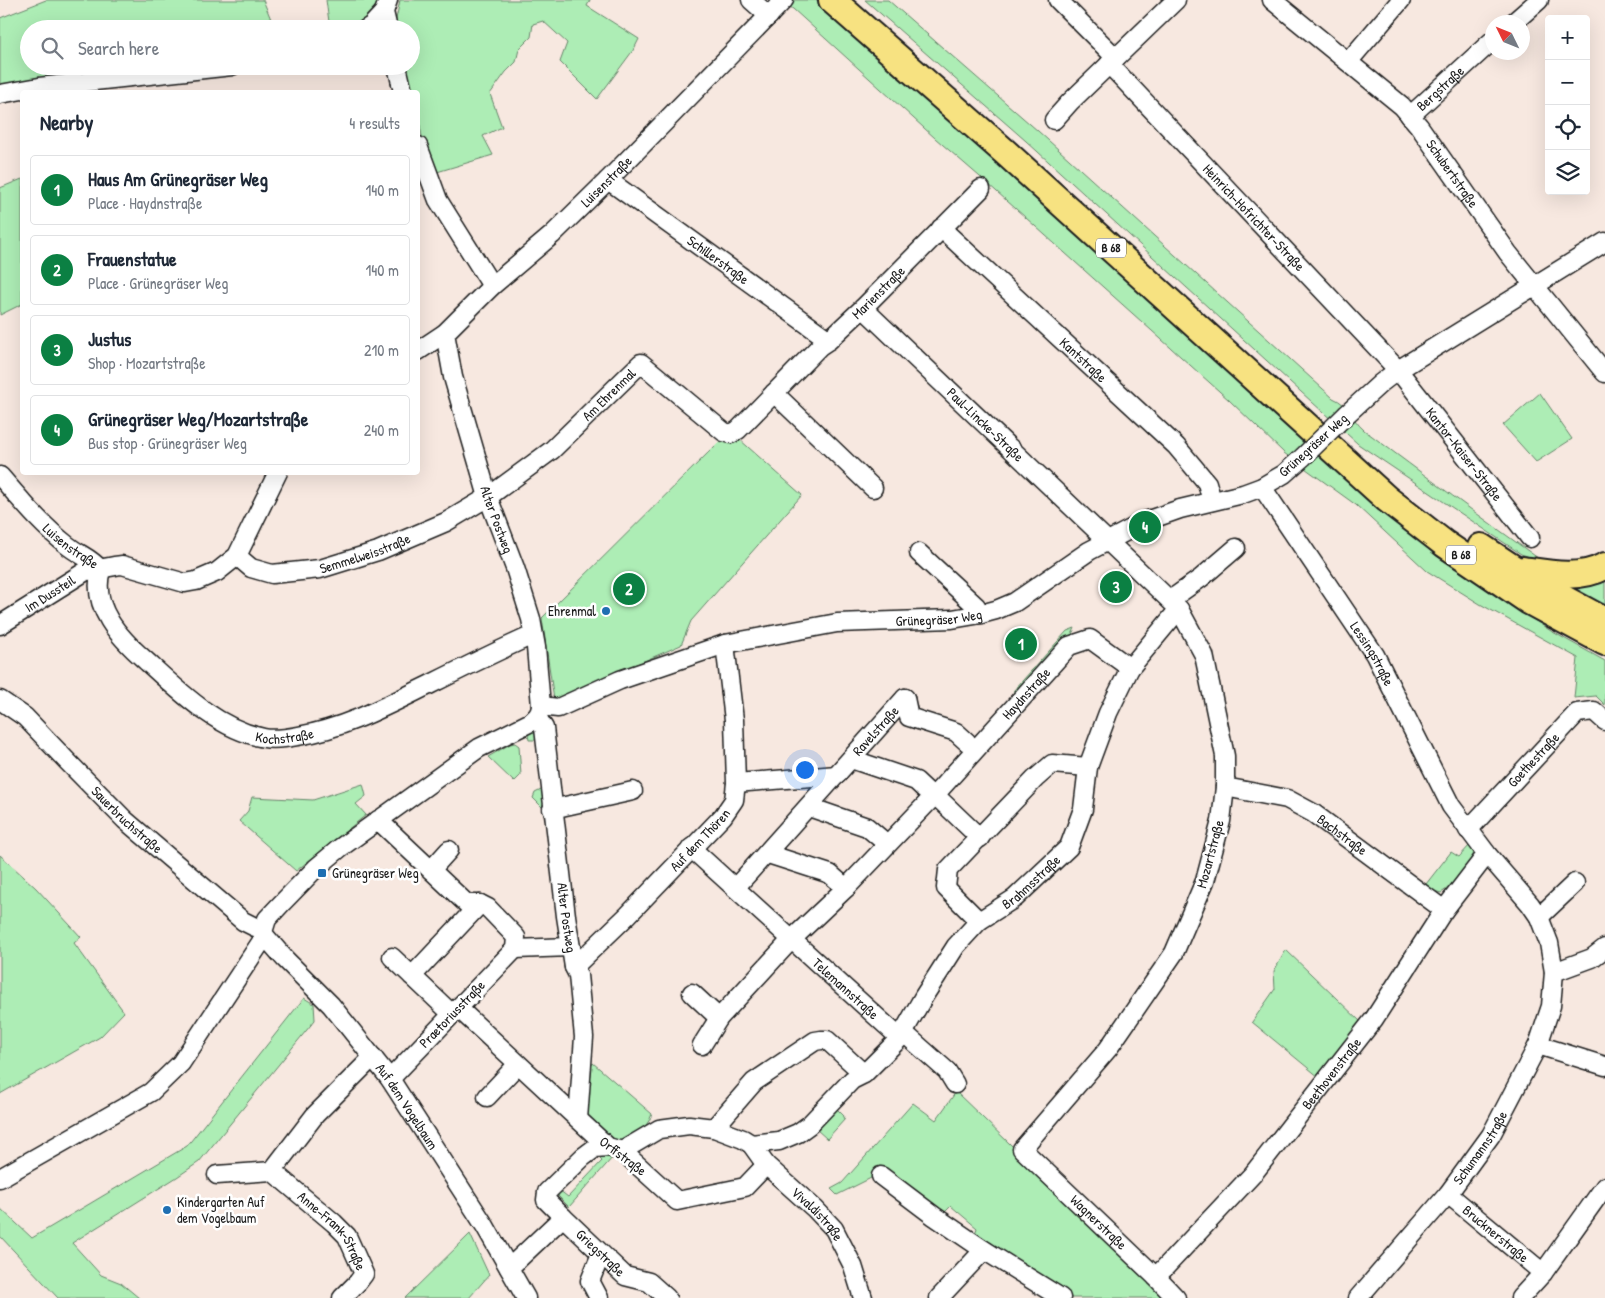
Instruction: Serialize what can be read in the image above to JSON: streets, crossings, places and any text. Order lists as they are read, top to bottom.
{
  "streets": {
    "highway": ["B 68"],
    "street": [
      "Bergstraße",
      "Schubertstraße",
      "Luisenstraße",
      "Heinrich-Hofrichter-Straße",
      "Schillerstraße",
      "Marienstraße",
      "Kantstraße",
      "Am Ehrenmal",
      "Paul-Lincke-Straße",
      "Grünegräser Weg",
      "Kantor-Kaiser-Straße",
      "Alter Postweg",
      "Semmelweisstraße",
      "Im Dussteil",
      "Lessingstraße",
      "Haydnstraße",
      "Ravelstraße",
      "Kochstraße",
      "Goethestraße",
      "Sauerbruchstraße",
      "Bachstraße",
      "Auf dem Thören",
      "Mozartstraße",
      "Brahmsstraße",
      "Telemannstraße",
      "Praetoriusstraße",
      "Beethovenstraße",
      "Auf dem Vogelbaum",
      "Schumannstraße",
      "Orffstraße",
      "Vivaldistraße",
      "Wagnerstraße",
      "Anne-Frank-Straße",
      "Brucknerstraße",
      "Griegstraße"
    ]
  },
  "crossings": [
    ["Bergstraße", "Schubertstraße"],
    ["Schubertstraße", "Grünegräser Weg"],
    ["Luisenstraße", "Schillerstraße"],
    ["Luisenstraße", "Alter Postweg"],
    ["Luisenstraße", "Semmelweisstraße"],
    ["Luisenstraße", "Im Dussteil"],
    ["Luisenstraße", "Kochstraße"],
    ["Heinrich-Hofrichter-Straße", "Grünegräser Weg"],
    ["Heinrich-Hofrichter-Straße", "Kantor-Kaiser-Straße"],
    ["Schillerstraße", "Marienstraße"],
    ["Marienstraße", "Kantstraße"],
    ["Marienstraße", "Am Ehrenmal"],
    ["Marienstraße", "Paul-Lincke-Straße"],
    ["Kantstraße", "Grünegräser Weg"],
    ["Am Ehrenmal", "Alter Postweg"],
    ["Am Ehrenmal", "Semmelweisstraße"],
    ["Paul-Lincke-Straße", "Grünegräser Weg"],
    ["Paul-Lincke-Straße", "Mozartstraße"],
    ["Grünegräser Weg", "Kantor-Kaiser-Straße"],
    ["Grünegräser Weg", "Alter Postweg"],
    ["Grünegräser Weg", "Lessingstraße"],
    ["Grünegräser Weg", "Sauerbruchstraße"],
    ["Grünegräser Weg", "Auf dem Thören"],
    ["Grünegräser Weg", "Mozartstraße"],
    ["Grünegräser Weg", "Auf dem Vogelbaum"],
    ["Alter Postweg", "Semmelweisstraße"],
    ["Alter Postweg", "Kochstraße"],
    ["Alter Postweg", "Auf dem Thören"],
    ["Alter Postweg", "Orffstraße"],
    ["Im Dussteil", "Kochstraße"],
    ["Lessingstraße", "Goethestraße"],
    ["Lessingstraße", "Schumannstraße"],
    ["Haydnstraße", "Ravelstraße"],
    ["Haydnstraße", "Brahmsstraße"],
    ["Haydnstraße", "Telemannstraße"],
    ["Ravelstraße", "Telemannstraße"],
    ["Goethestraße", "Schumannstraße"],
    ["Sauerbruchstraße", "Auf dem Vogelbaum"],
    ["Bachstraße", "Mozartstraße"],
    ["Bachstraße", "Beethovenstraße"],
    ["Auf dem Thören", "Telemannstraße"],
    ["Mozartstraße", "Brahmsstraße"],
    ["Mozartstraße", "Wagnerstraße"],
    ["Brahmsstraße", "Telemannstraße"],
    ["Brahmsstraße", "Vivaldistraße"],
    ["Praetoriusstraße", "Auf dem Vogelbaum"],
    ["Praetoriusstraße", "Orffstraße"],
    ["Beethovenstraße", "Schumannstraße"],
    ["Beethovenstraße", "Wagnerstraße"],
    ["Schumannstraße", "Brucknerstraße"],
    ["Orffstraße", "Vivaldistraße"]
  ],
  "places": {
    "other": ["Ehrenmal", "Kindergarten Auf dem Vogelbaum"],
    "transit": ["Grünegräser Weg"]
  },
  "north": "top left",
  "page": {
    "map_buttons": ["+", "−"],
    "search": "Search here",
    "heading": ["Nearby", "4 results"],
    "list": [
      {
        "mark": "1",
        "name": "Haus Am Grünegräser Weg",
        "note": "Place · Haydnstraße",
        "value": "140 m"
      },
      {
        "mark": "2",
        "name": "Frauenstatue",
        "note": "Place · Grünegräser Weg",
        "value": "140 m"
      },
      {
        "mark": "3",
        "name": "Justus",
        "note": "Shop · Mozartstraße",
        "value": "210 m"
      },
      {
        "mark": "4",
        "name": "Grünegräser Weg/Mozartstraße",
        "note": "Bus stop · Grünegräser Weg",
        "value": "240 m"
      }
    ],
    "pins": [
      "4",
      "3",
      "2",
      "1"
    ]
  }
}
